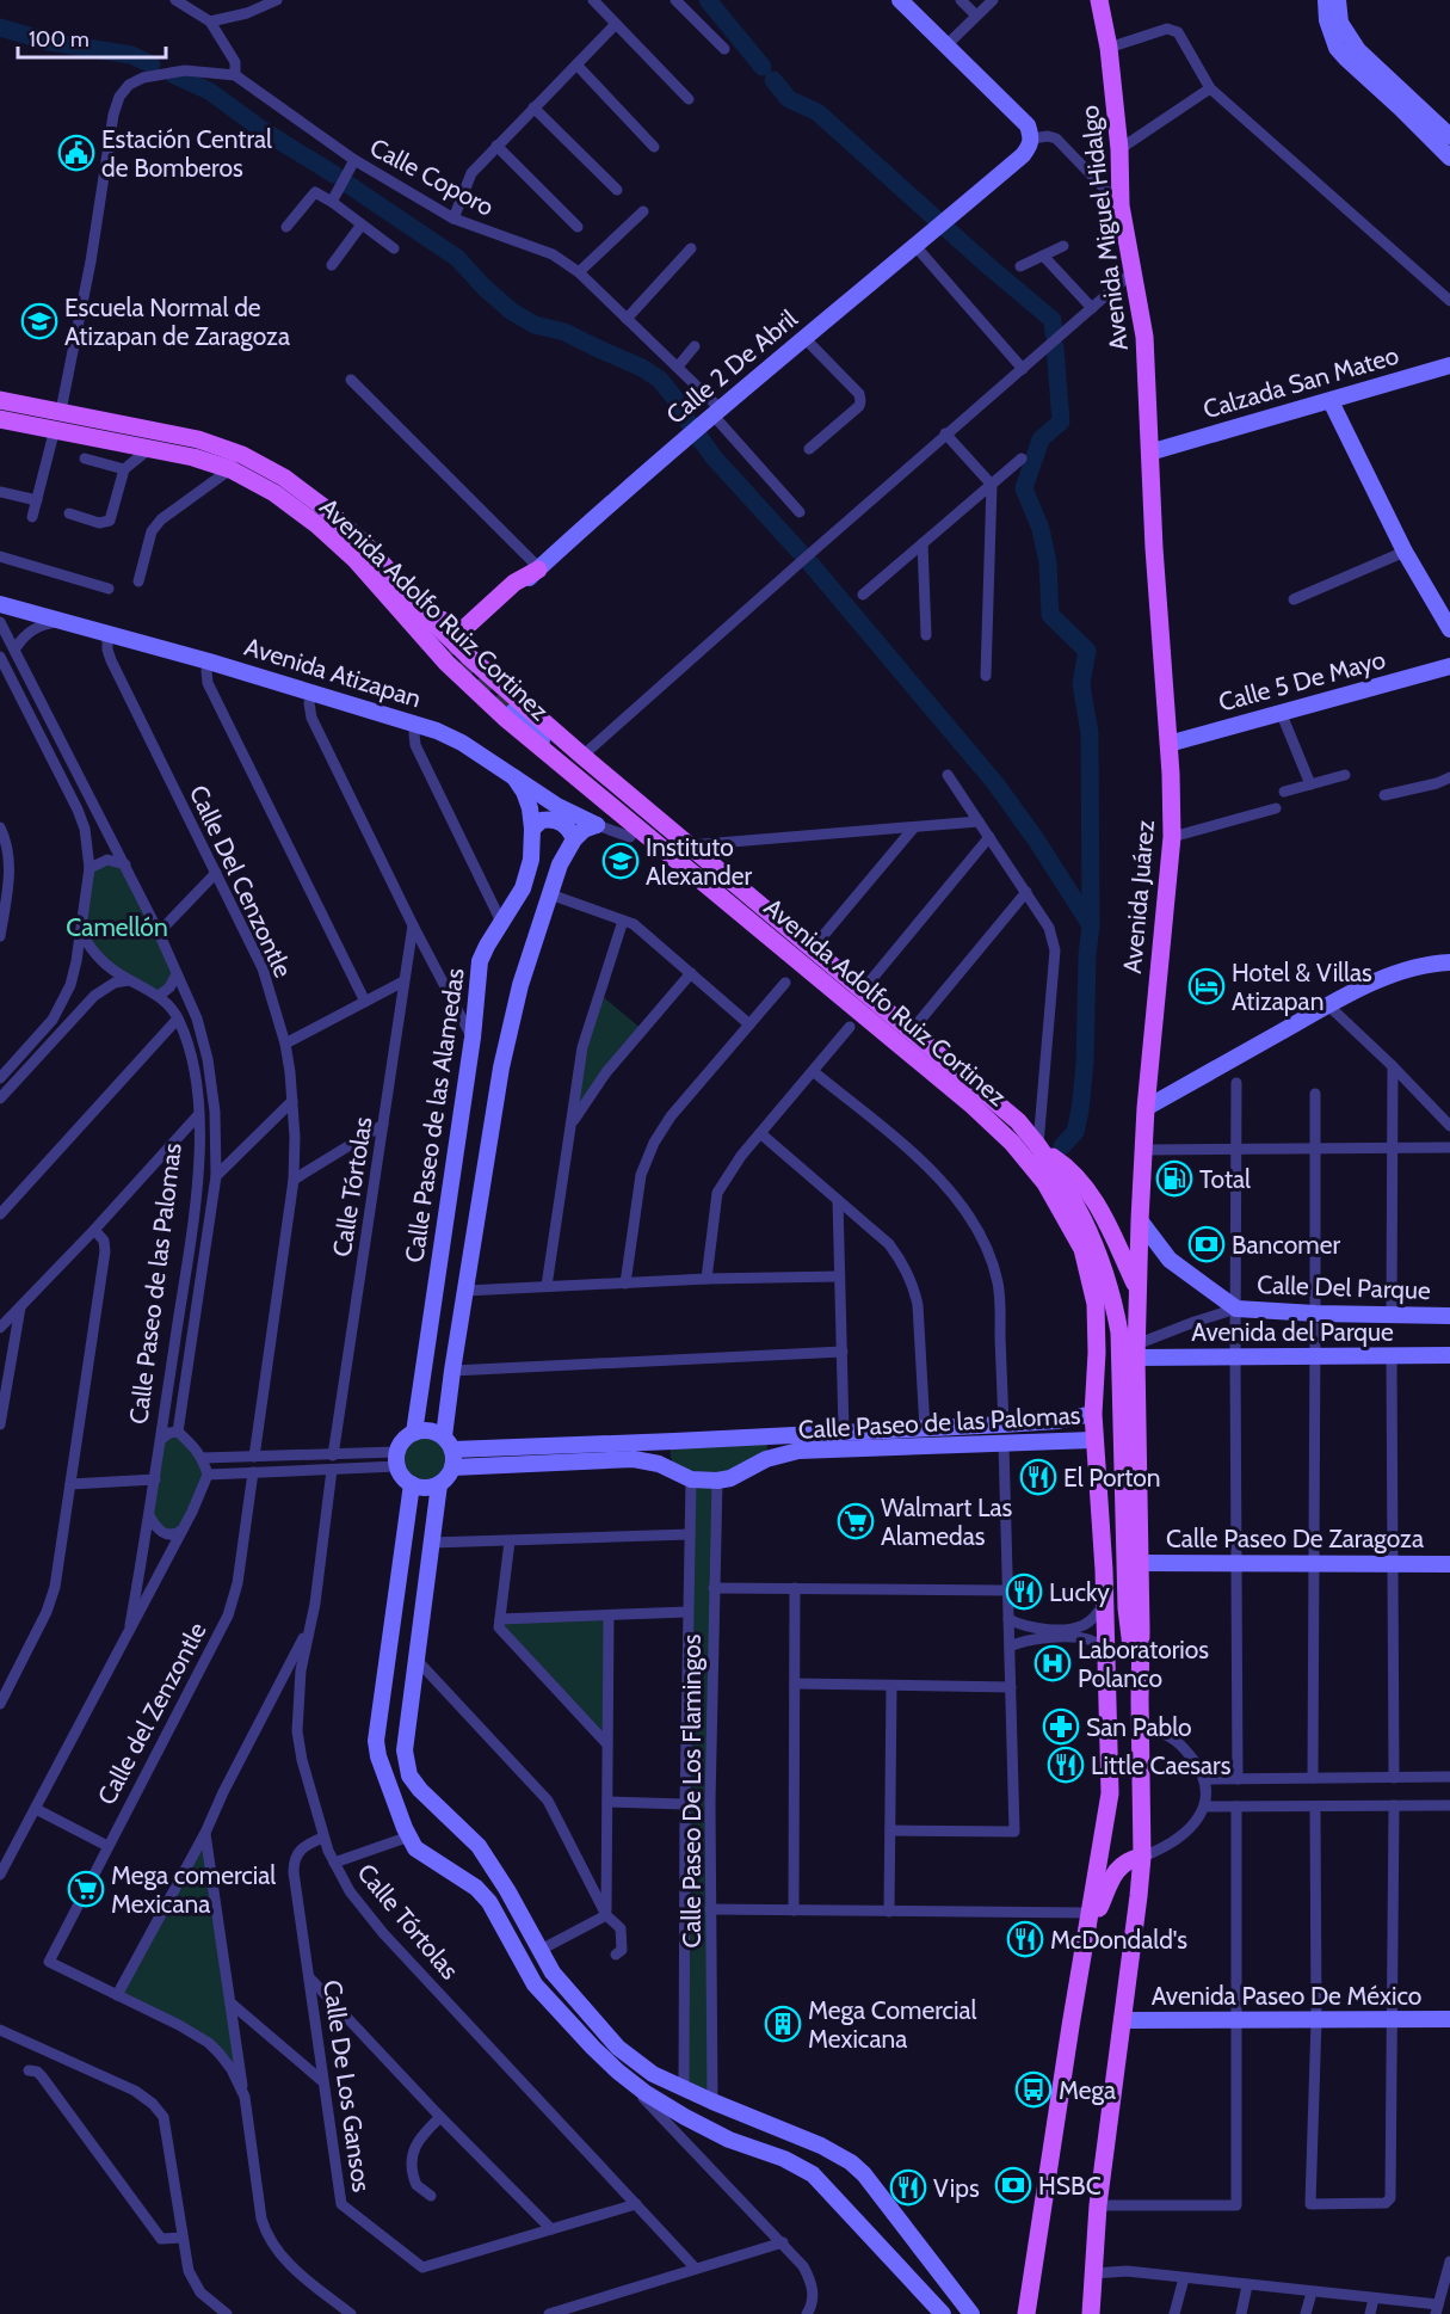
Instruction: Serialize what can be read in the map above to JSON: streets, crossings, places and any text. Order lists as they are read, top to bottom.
{
  "streets": {
    "main road": ["Avenida Miguel Hidalgo", "Avenida Adolfo Ruiz Cortinez", "Avenida Juárez"],
    "street": [
      "Calle Coporo",
      "Calle 2 De Abril",
      "Calzada San Mateo",
      "Avenida Atizapan",
      "Calle 5 De Mayo",
      "Calle Del Cenzontle",
      "Calle Paseo de las Alamedas",
      "Calle Tórtolas",
      "Calle Paseo de las Palomas",
      "Calle Del Parque",
      "Avenida del Parque",
      "Calle Paseo De Zaragoza",
      "Calle del Zenzontle",
      "Calle Paseo De Los Flamingos",
      "Avenida Paseo De México",
      "Calle De Los Gansos"
    ]
  },
  "crossings": [
    ["Calle Coporo", "Calle 2 De Abril"],
    ["Avenida Miguel Hidalgo", "Calzada San Mateo"],
    ["Avenida Miguel Hidalgo", "Avenida Juárez"],
    ["Calzada San Mateo", "Avenida Juárez"],
    ["Avenida Adolfo Ruiz Cortinez", "Avenida Juárez"],
    ["Avenida Adolfo Ruiz Cortinez", "Calle Paseo de las Palomas"],
    ["Avenida Atizapan", "Calle Del Cenzontle"],
    ["Avenida Atizapan", "Calle Paseo de las Alamedas"],
    ["Calle 5 De Mayo", "Avenida Juárez"],
    ["Avenida Juárez", "Calle Del Parque"],
    ["Avenida Juárez", "Avenida del Parque"],
    ["Avenida Juárez", "Calle Paseo De Zaragoza"],
    ["Calle Paseo de las Alamedas", "Calle Paseo de las Palomas"],
    ["Calle Tórtolas", "Calle De Los Gansos"],
    ["Calle Paseo de las Palomas", "Calle Paseo De Los Flamingos"],
    ["Calle Del Parque", "Avenida del Parque"]
  ],
  "parks": ["Camellón"],
  "places": {
    "public building": ["Estación Central de Bomberos"],
    "school or university": ["Escuela Normal de Atizapan de Zaragoza", "Instituto Alexander"],
    "hotel": ["Hotel & Villas Atizapan"],
    "fuel station": ["Total"],
    "bank": ["Bancomer", "HSBC"],
    "restaurant": [
      "El Porton",
      "Lucky",
      "Little Caesars",
      "McDondald's",
      "Vips"
    ],
    "supermarket": ["Walmart Las Alamedas", "Mega comercial Mexicana"],
    "hospital": ["Laboratorios Polanco"],
    "pharmacy": ["San Pablo"],
    "building": ["Mega Comercial Mexicana"],
    "bus stop": ["Mega"]
  },
  "scale_bar": "100 m"
}
